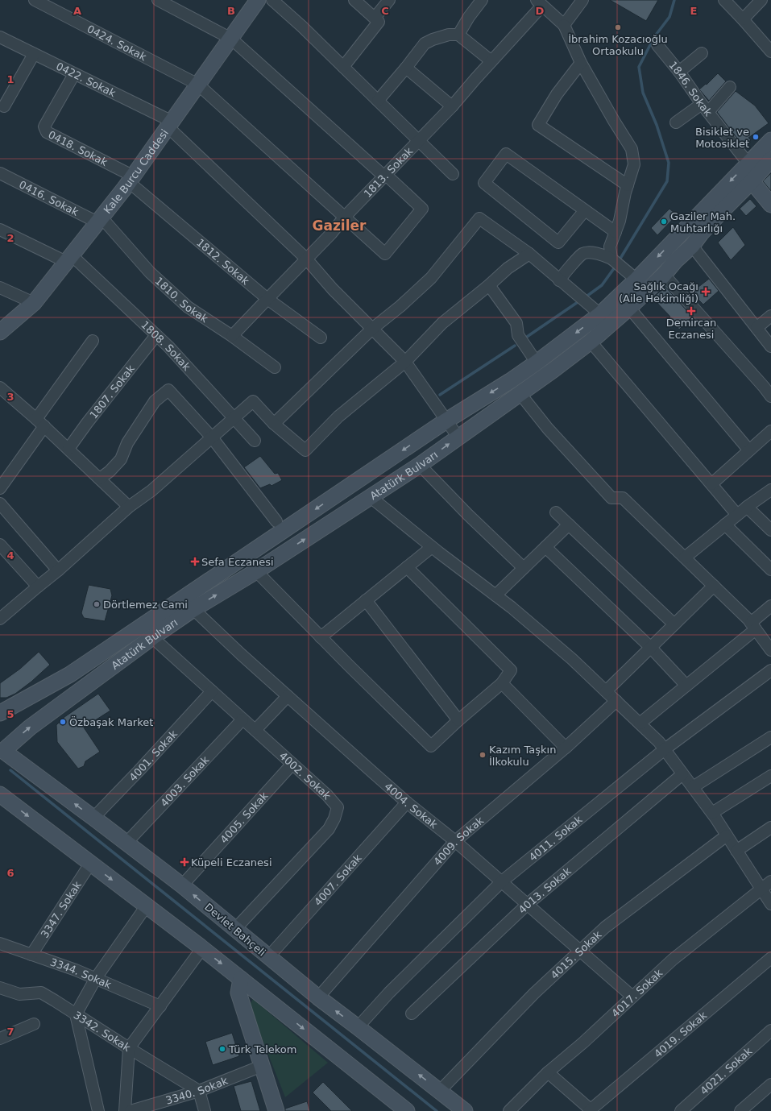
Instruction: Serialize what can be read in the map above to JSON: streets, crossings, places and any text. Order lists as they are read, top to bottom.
{
  "streets": {
    "main road": ["Kale Burcu Caddesi", "Atatürk Bulvarı", "Devlet Bahçeli"],
    "street": [
      "0424. Sokak",
      "0422. Sokak",
      "1846. Sokak",
      "0418. Sokak",
      "1813. Sokak",
      "0416. Sokak",
      "1812. Sokak",
      "1810. Sokak",
      "1808. Sokak",
      "1807. Sokak",
      "4001. Sokak",
      "4002. Sokak",
      "4003. Sokak",
      "4004. Sokak",
      "4005. Sokak",
      "4011. Sokak",
      "4009. Sokak",
      "4007. Sokak",
      "4013. Sokak",
      "3347. Sokak",
      "4015. Sokak",
      "3344. Sokak",
      "4017. Sokak",
      "3342. Sokak",
      "4019. Sokak",
      "4021. Sokak",
      "3340. Sokak"
    ]
  },
  "crossings": [
    ["0424. Sokak", "Kale Burcu Caddesi"],
    ["0424. Sokak", "1813. Sokak"],
    ["0422. Sokak", "0418. Sokak"],
    ["0422. Sokak", "Kale Burcu Caddesi"],
    ["0422. Sokak", "1813. Sokak"],
    ["0422. Sokak", "Atatürk Bulvarı"],
    ["1846. Sokak", "Atatürk Bulvarı"],
    ["0418. Sokak", "Kale Burcu Caddesi"],
    ["0418. Sokak", "1812. Sokak"],
    ["Kale Burcu Caddesi", "0416. Sokak"],
    ["Kale Burcu Caddesi", "1812. Sokak"],
    ["Kale Burcu Caddesi", "1810. Sokak"],
    ["Kale Burcu Caddesi", "1808. Sokak"],
    ["1813. Sokak", "1812. Sokak"],
    ["1813. Sokak", "1810. Sokak"],
    ["0416. Sokak", "1810. Sokak"],
    ["1808. Sokak", "1807. Sokak"],
    ["Atatürk Bulvarı", "4002. Sokak"],
    ["Atatürk Bulvarı", "4004. Sokak"],
    ["Atatürk Bulvarı", "Devlet Bahçeli"],
    ["4001. Sokak", "4002. Sokak"],
    ["4001. Sokak", "Devlet Bahçeli"],
    ["4002. Sokak", "4003. Sokak"],
    ["4002. Sokak", "4005. Sokak"],
    ["4002. Sokak", "Devlet Bahçeli"],
    ["4003. Sokak", "Devlet Bahçeli"],
    ["4004. Sokak", "4011. Sokak"],
    ["4004. Sokak", "4009. Sokak"],
    ["4004. Sokak", "4007. Sokak"],
    ["4004. Sokak", "4013. Sokak"],
    ["4004. Sokak", "4015. Sokak"],
    ["4004. Sokak", "4017. Sokak"],
    ["4005. Sokak", "Devlet Bahçeli"],
    ["4011. Sokak", "Devlet Bahçeli"],
    ["4009. Sokak", "Devlet Bahçeli"],
    ["4007. Sokak", "Devlet Bahçeli"],
    ["3347. Sokak", "3344. Sokak"],
    ["Devlet Bahçeli", "4015. Sokak"],
    ["3342. Sokak", "3340. Sokak"]
  ],
  "districts": ["Gaziler"],
  "places": {
    "other": [
      "İbrahim Kozacıoğlu Ortaokulu",
      "Bisiklet ve Motosiklet",
      "Gaziler Mah. Muhtarlığı",
      "Dörtlemez Cami",
      "Özbaşak Market",
      "Kazım Taşkın İlkokulu",
      "Türk Telekom"
    ],
    "health": [
      "Sağlık Ocağı (Aile Hekimliği)",
      "Demircan Eczanesi",
      "Sefa Eczanesi",
      "Küpeli Eczanesi"
    ]
  },
  "grid": {
    "columns": [
      "A",
      "B",
      "C",
      "D",
      "E"
    ],
    "rows": [
      "1",
      "2",
      "3",
      "4",
      "5",
      "6",
      "7"
    ]
  }
}
